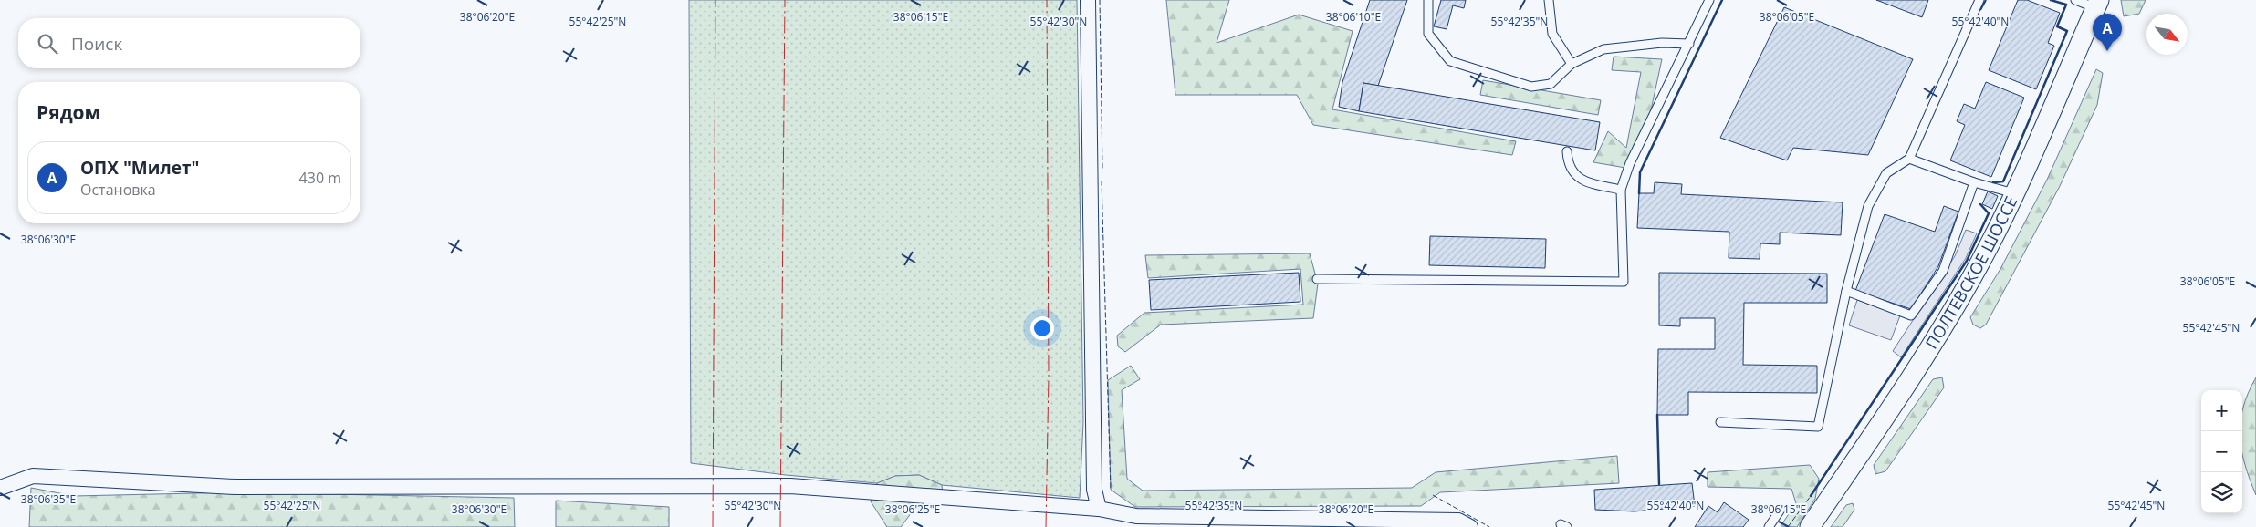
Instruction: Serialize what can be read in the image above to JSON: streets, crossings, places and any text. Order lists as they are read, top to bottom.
{
  "streets": {
    "street": ["ПОЛТЕВСКОЕ ШОССЕ"]
  },
  "north": "bottom right",
  "page": {
    "pins": "A",
    "search": "Поиск",
    "heading": "Рядом",
    "list": [
      {
        "mark": "A",
        "name": "ОПХ \"Милет\"",
        "note": "Остановка",
        "value": "430 m"
      }
    ],
    "map_buttons": ["+", "−"]
  },
  "coordinates": [
    "38°06'20\"E",
    "38°06'15\"E",
    "38°06'10\"E",
    "38°06'05\"E",
    "55°42'40\"N",
    "55°42'25\"N",
    "55°42'30\"N",
    "55°42'35\"N",
    "38°06'30\"E",
    "55°42'45\"N",
    "38°06'35\"E",
    "38°06'25\"E"
  ]
}
